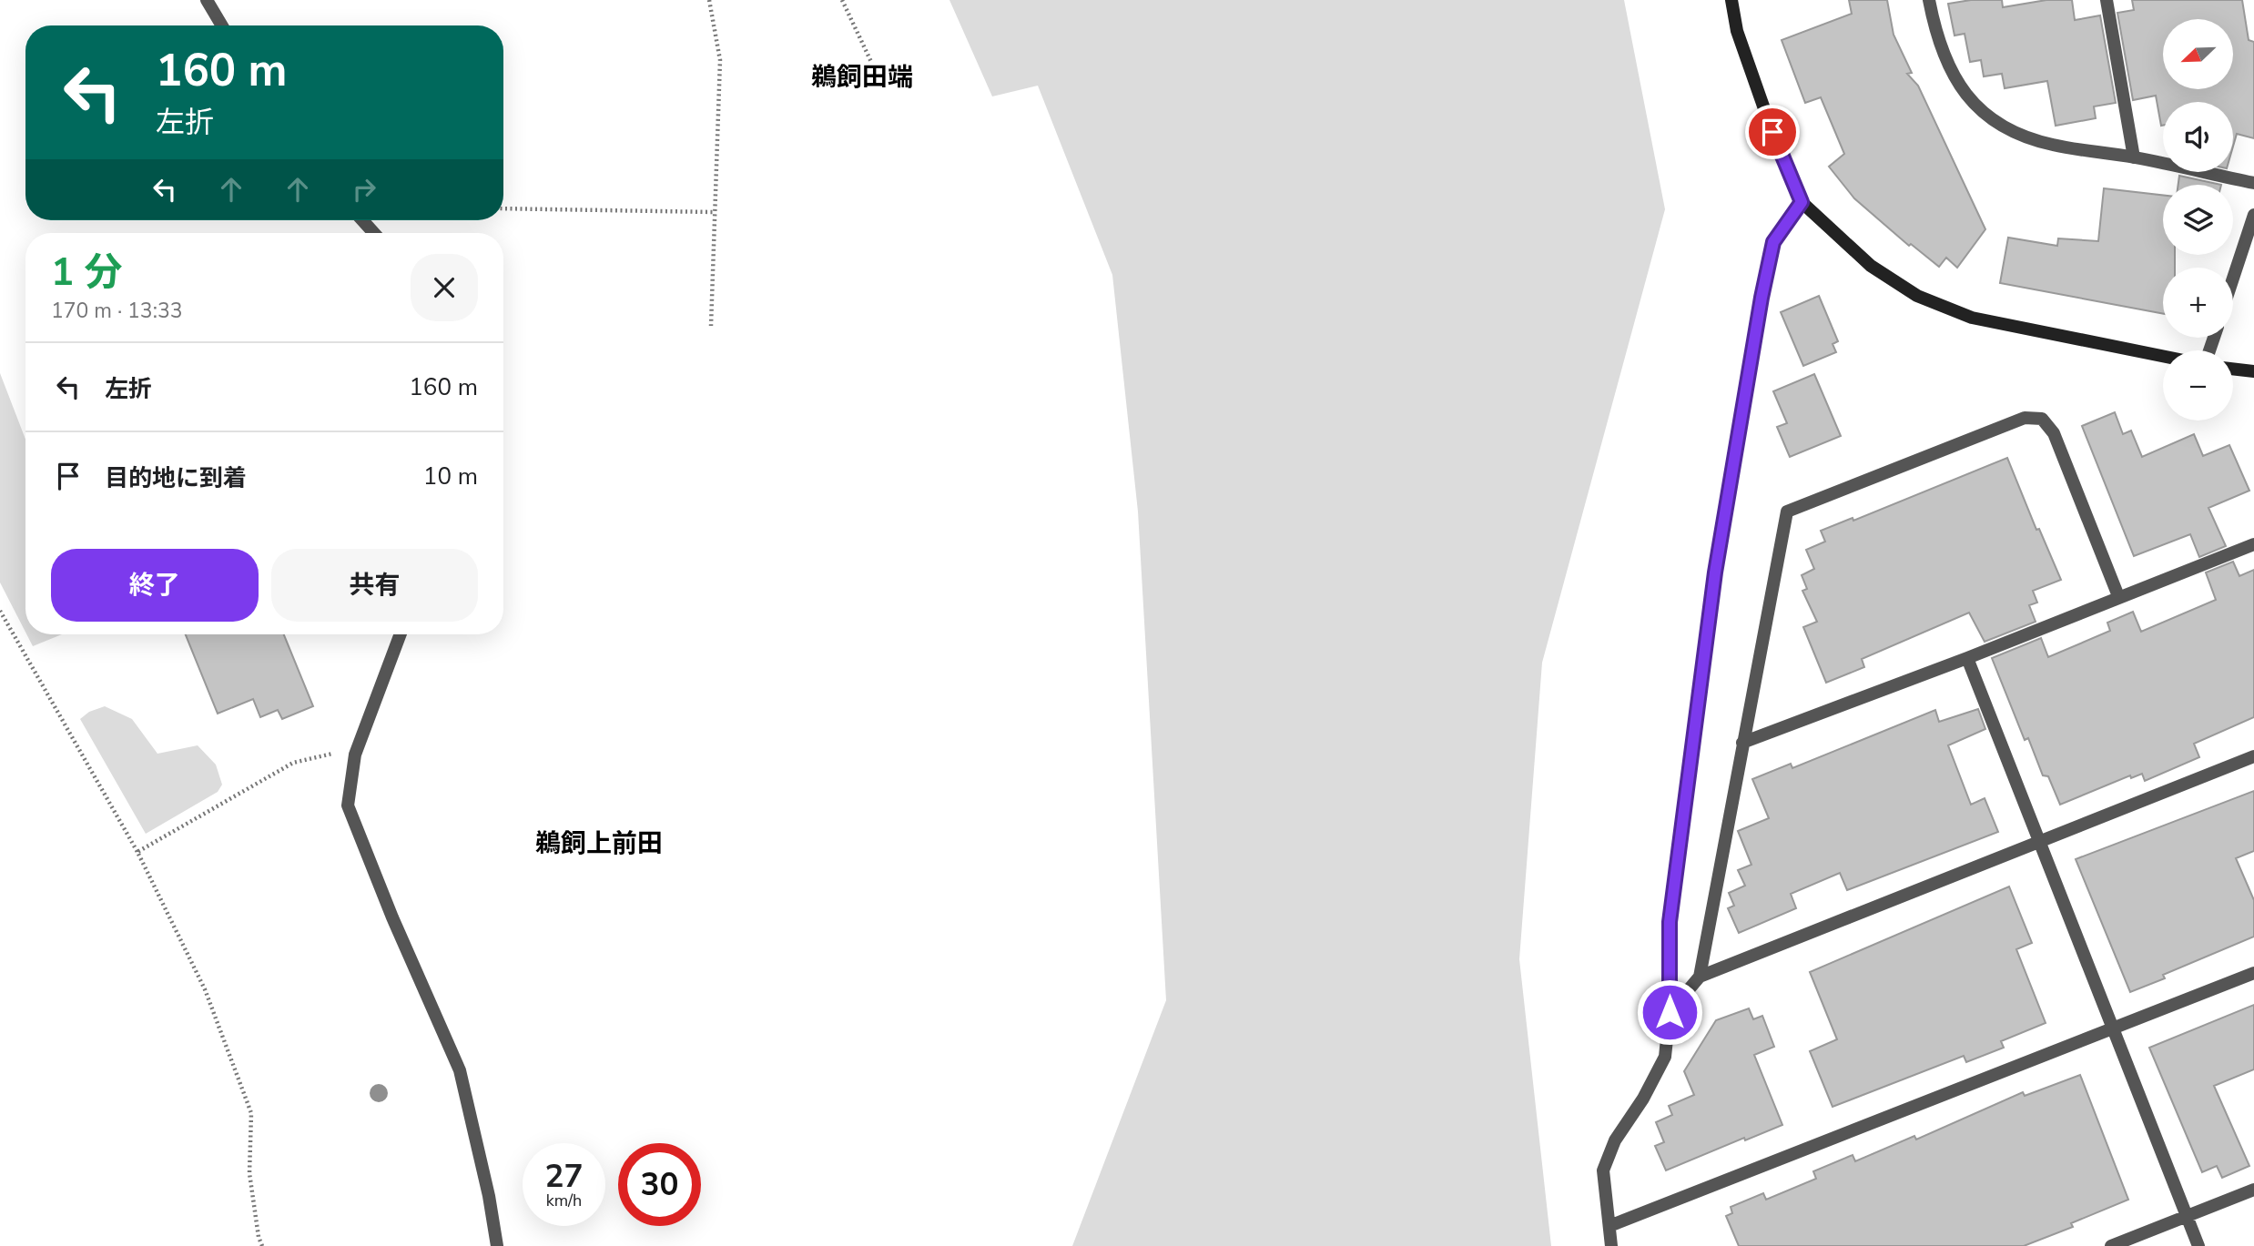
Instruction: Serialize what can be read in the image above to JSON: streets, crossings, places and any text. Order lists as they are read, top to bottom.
{
  "districts": ["鵜飼田端", "鵜飼上前田"],
  "north": "bottom left",
  "page": {
    "map_buttons": ["+", "−"],
    "turn": ["160 m", "左折"],
    "heading": ["1 分", "170 m · 13:33"],
    "list": [
      {
        "name": "左折",
        "value": "160 m"
      },
      {
        "name": "目的地に到着",
        "value": "10 m"
      }
    ],
    "buttons": ["終了", "共有"],
    "speed": "27 km/h",
    "limit": "30"
  }
}
